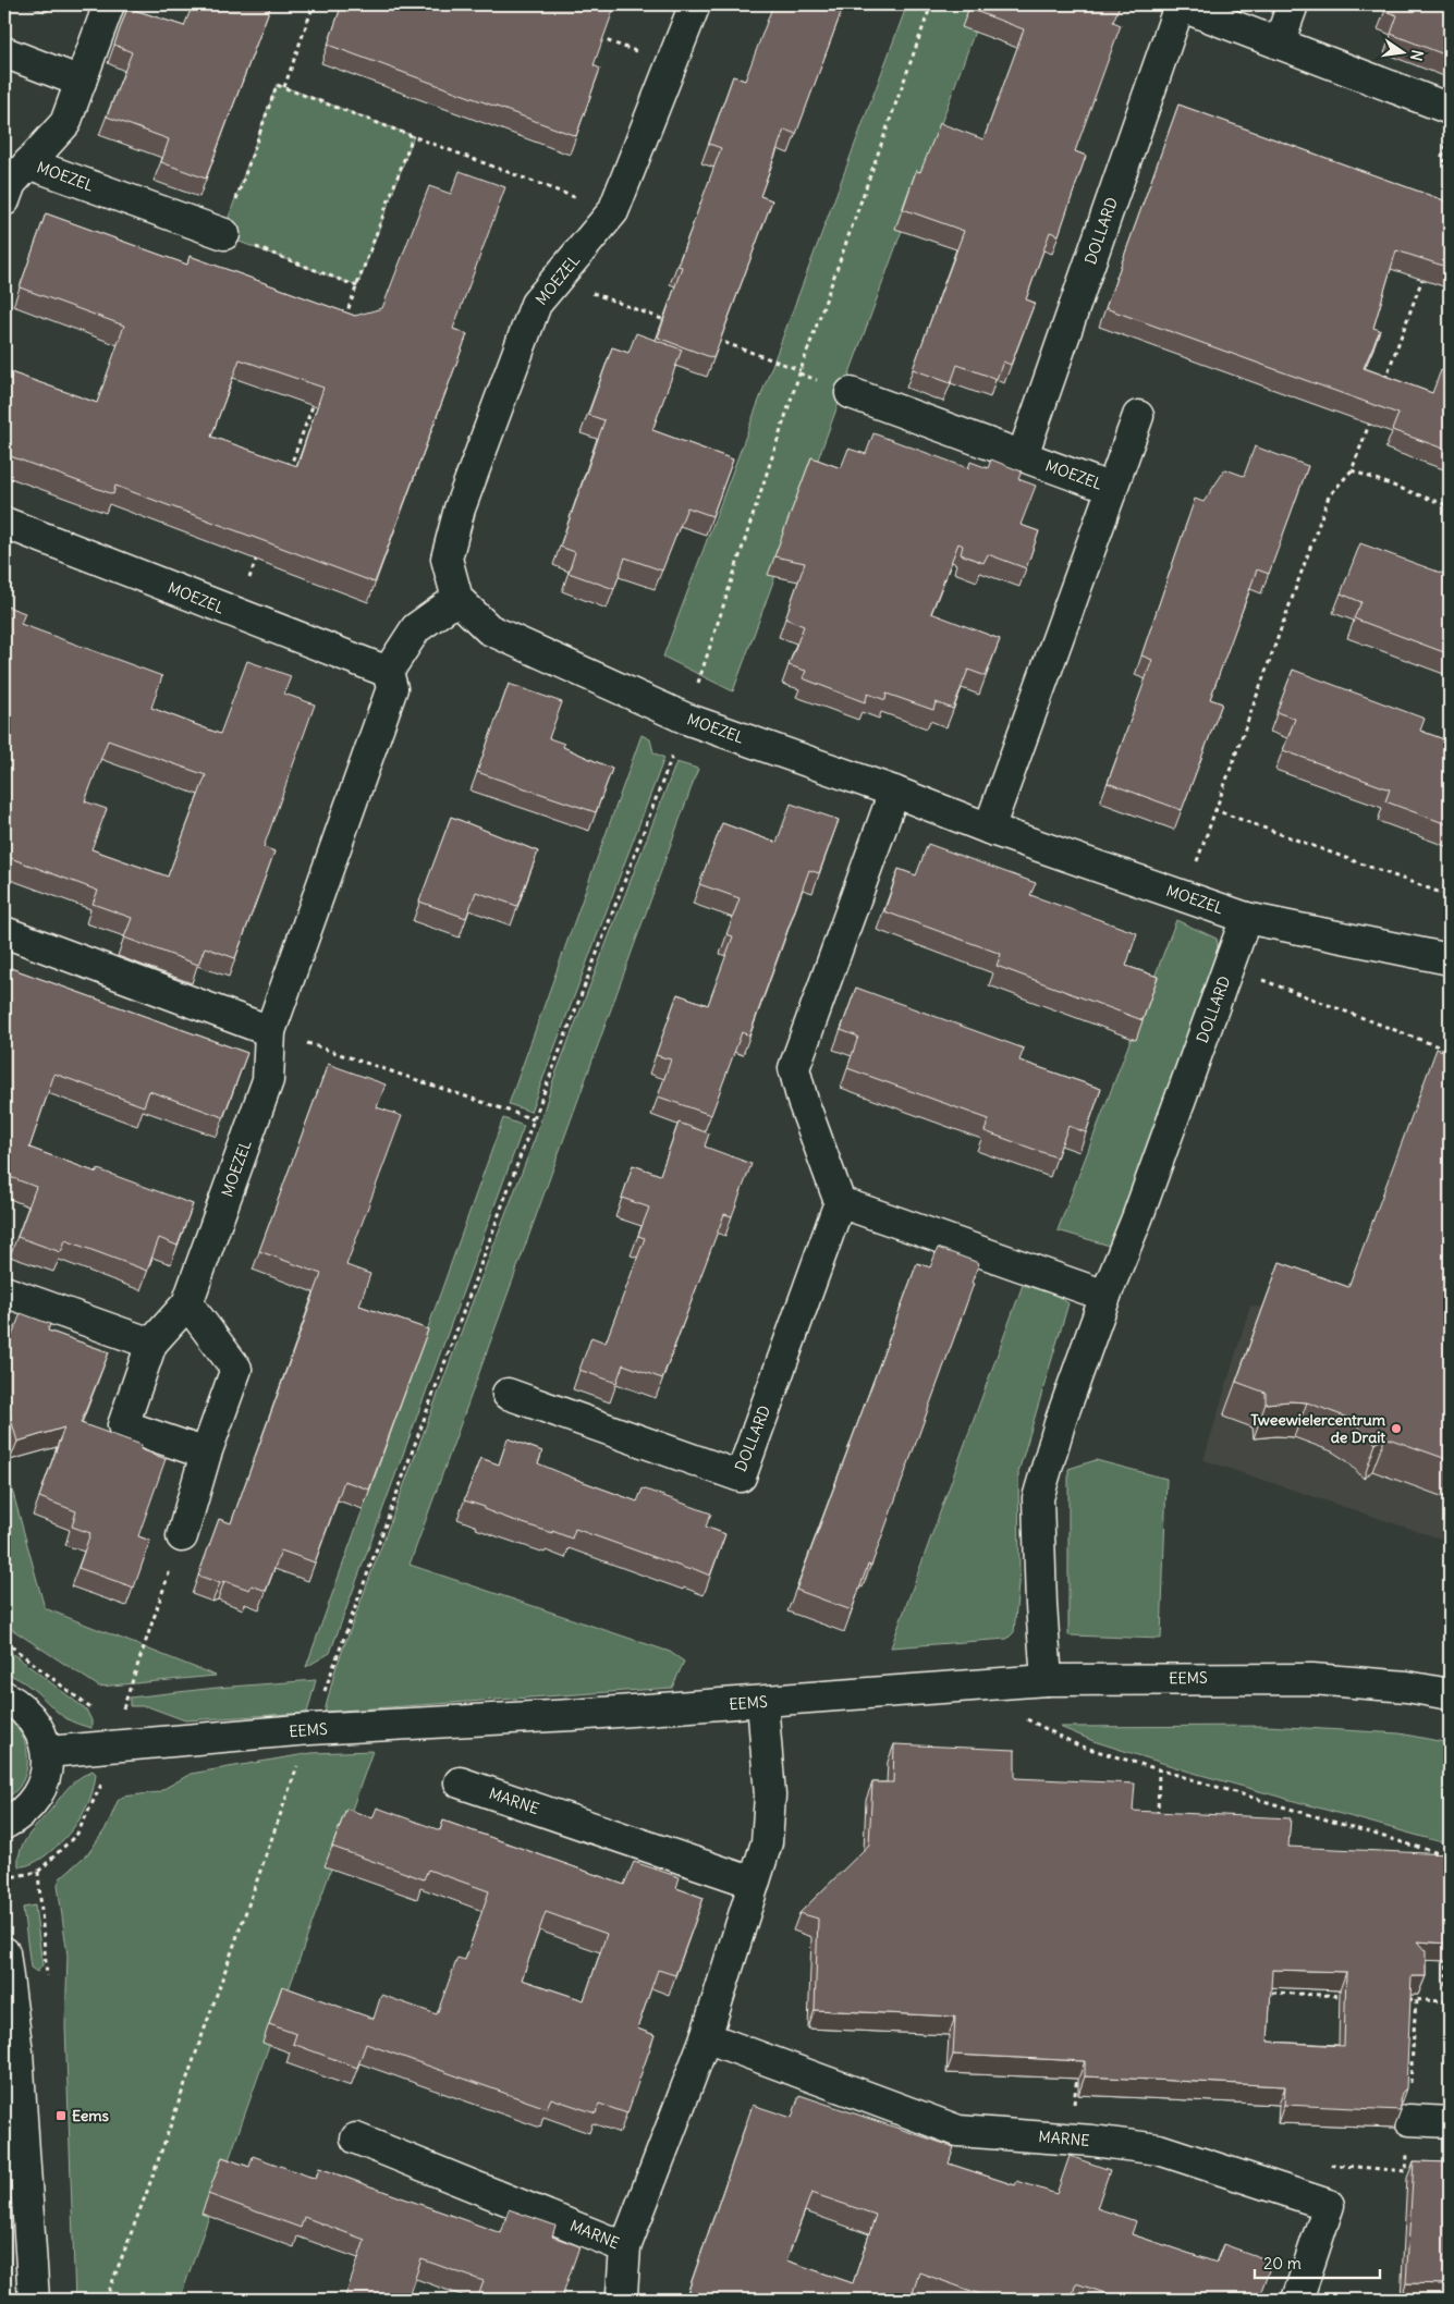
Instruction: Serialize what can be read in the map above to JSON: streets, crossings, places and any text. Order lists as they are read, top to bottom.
{
  "streets": {
    "street": [
      "MOEZEL",
      "DOLLARD",
      "EEMS",
      "MARNE"
    ]
  },
  "crossings": [
    ["MOEZEL", "DOLLARD"],
    ["DOLLARD", "EEMS"],
    ["EEMS", "MARNE"]
  ],
  "places": {
    "other": ["Tweewielercentrum de Drait"],
    "transit": ["Eems"]
  },
  "scale_bar": "20 m",
  "north": "right"
}
